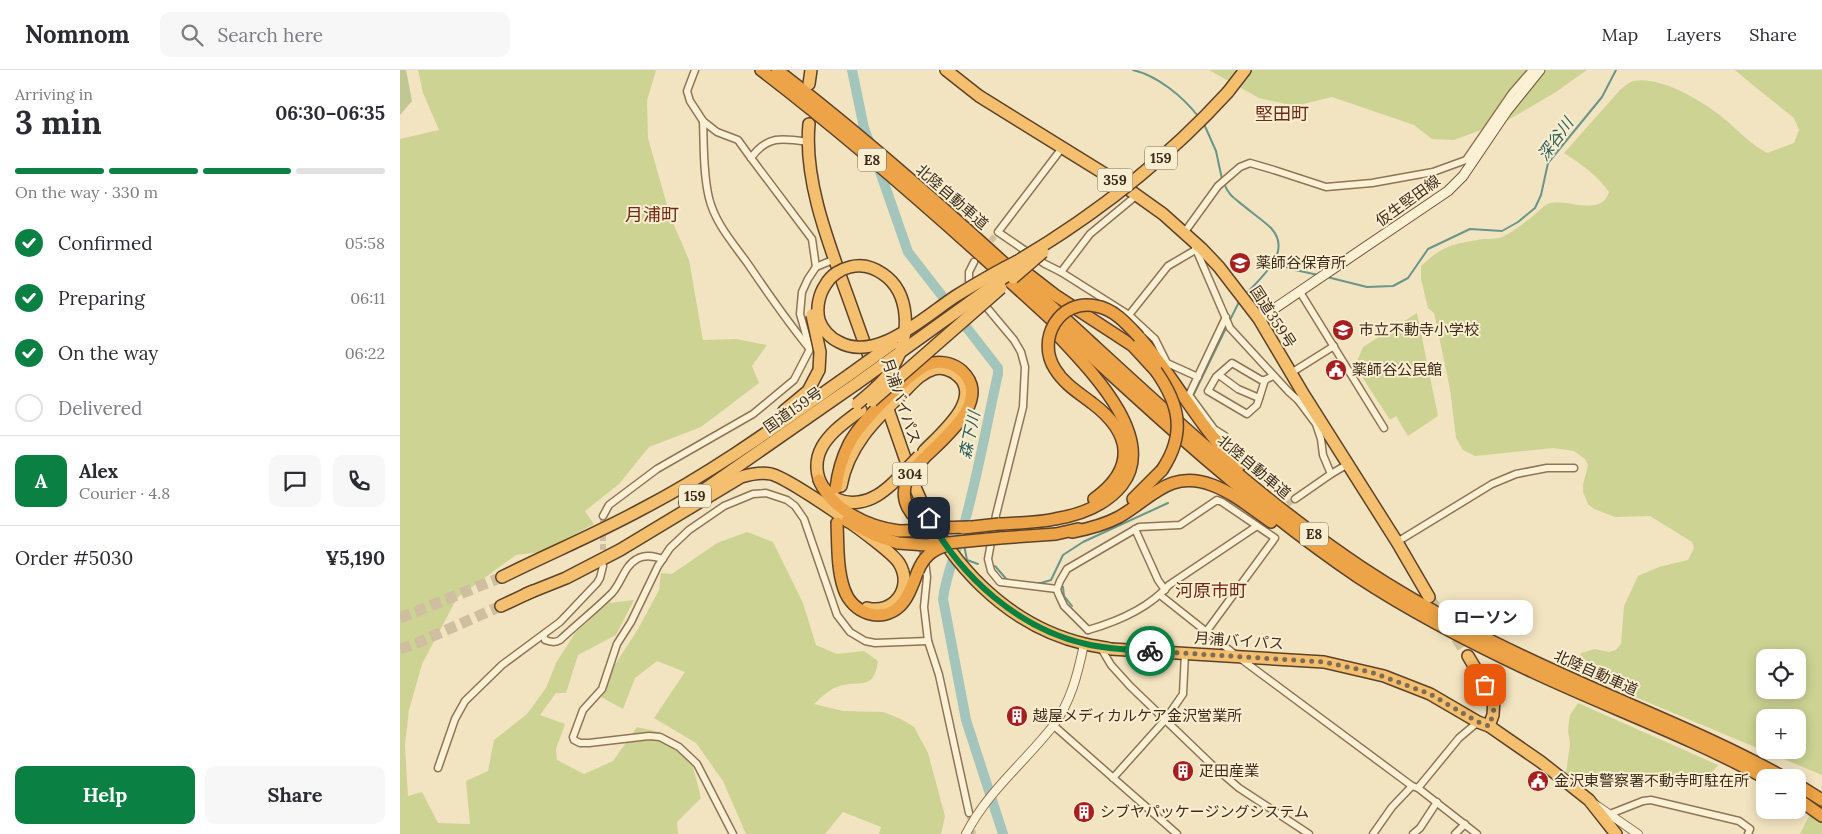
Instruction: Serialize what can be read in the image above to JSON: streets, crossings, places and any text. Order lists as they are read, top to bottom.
{
  "streets": {
    "highway": [
      "159",
      "E8",
      "359",
      "北陸自動車道",
      "国道359号",
      "月浦バイパス",
      "国道159号",
      "304"
    ],
    "main road": ["仮生堅田線"]
  },
  "crossings": [
    ["159", "国道159号"],
    ["仮生堅田線", "国道359号"],
    ["月浦バイパス", "304"]
  ],
  "districts": ["堅田町", "月浦町", "河原市町"],
  "water": ["深谷川", "森下川"],
  "places": {
    "school or university": ["薬師谷保育所", "市立不動寺小学校"],
    "public building": ["薬師谷公民館", "金沢東警察署不動寺町駐在所"],
    "other": ["ローソン"],
    "building": ["越屋メディカルケア金沢営業所", "疋田産業", "シブヤパッケージングシステム"]
  },
  "page": {
    "header": "Nomnom",
    "search": "Search here",
    "nav": ["Map", "Layers", "Share"],
    "heading": ["3 min", "Arriving in", "06:30–06:35"],
    "panel": [
      "Alex",
      "Courier · 4.8",
      "Order #5030",
      "¥5,190"
    ],
    "bar": "On the way · 330 m",
    "list": [
      ["Confirmed", "05:58"],
      ["Preparing", "06:11"],
      ["On the way", "06:22"],
      "Delivered"
    ],
    "round": "A",
    "bubble": "ローソン",
    "map_buttons": ["+", "−"],
    "buttons": ["Help", "Share"]
  }
}
